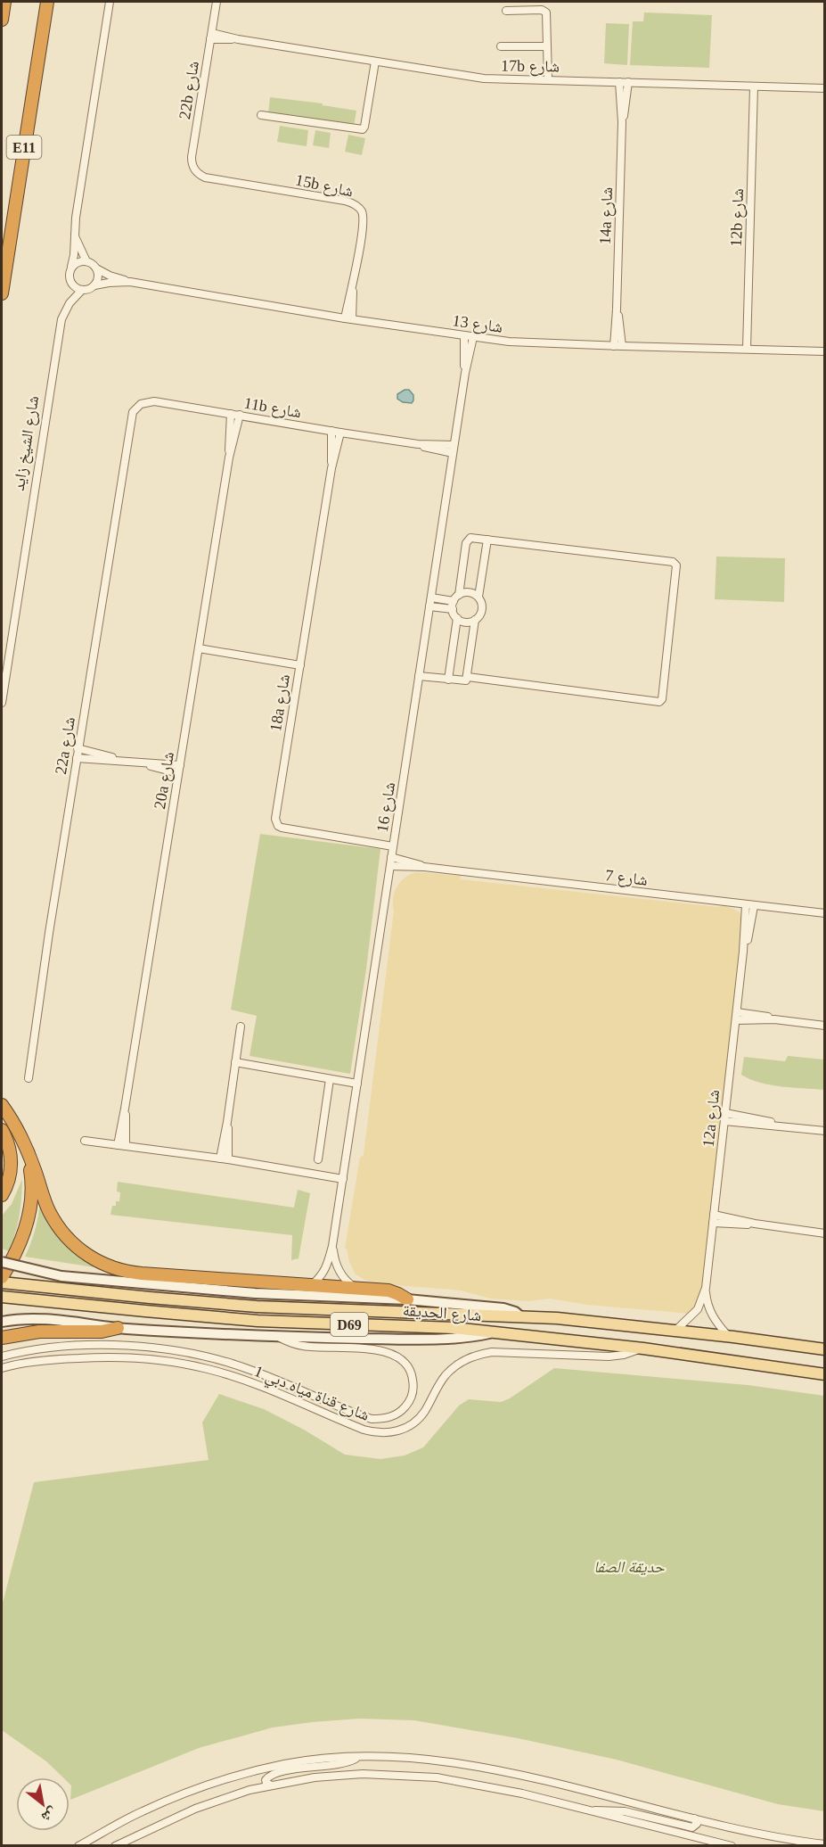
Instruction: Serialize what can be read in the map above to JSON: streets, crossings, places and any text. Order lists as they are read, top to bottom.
{
  "streets": {
    "highway": ["E11"],
    "main road": ["شارع الحديقة", "D69"],
    "street": [
      "17b شارع",
      "22b شارع",
      "15b شارع",
      "14a شارع",
      "12b شارع",
      "شارع 13",
      "11b شارع",
      "شارع الشيخ زايد",
      "18a شارع",
      "22a شارع",
      "20a شارع",
      "شارع 16",
      "شارع 7",
      "12a شارع",
      "شارع قناة مياه دبي 1"
    ]
  },
  "crossings": [
    ["17b شارع", "22b شارع"],
    ["17b شارع", "14a شارع"],
    ["17b شارع", "12b شارع"],
    ["22b شارع", "15b شارع"],
    ["15b شارع", "شارع 13"],
    ["14a شارع", "شارع 13"],
    ["12b شارع", "شارع 13"],
    ["شارع 13", "شارع الشيخ زايد"],
    ["شارع 13", "شارع 16"],
    ["11b شارع", "18a شارع"],
    ["11b شارع", "22a شارع"],
    ["11b شارع", "20a شارع"],
    ["11b شارع", "شارع 16"],
    ["18a شارع", "شارع 16"],
    ["شارع 16", "شارع 7"],
    ["شارع 7", "12a شارع"],
    ["12a شارع", "شارع الحديقة"],
    ["شارع الحديقة", "شارع قناة مياه دبي 1"]
  ],
  "parks": ["حديقة الصفا"],
  "north": "bottom right"
}
